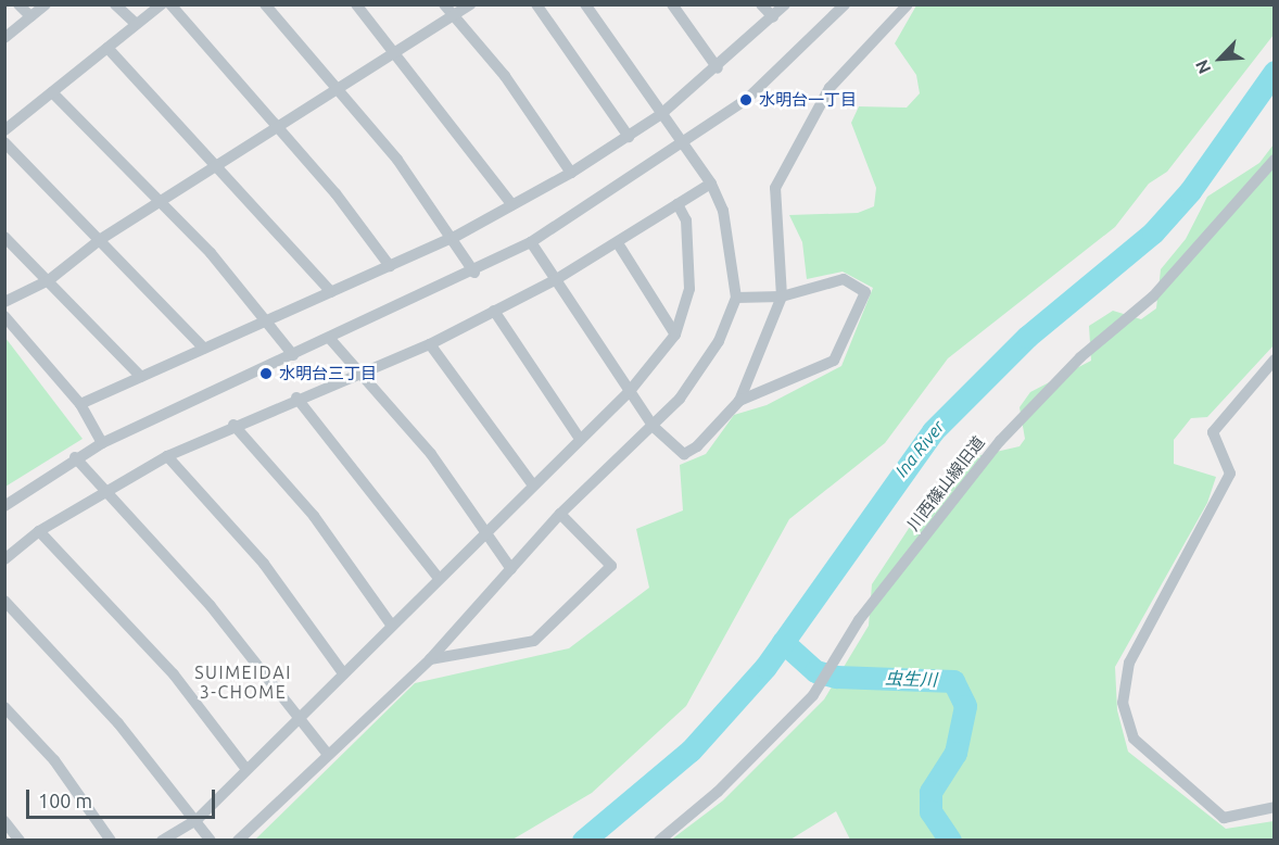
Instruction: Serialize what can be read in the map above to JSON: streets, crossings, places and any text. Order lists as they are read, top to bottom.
{
  "streets": {
    "street": ["川西篠山線旧道"]
  },
  "districts": ["SUIMEIDAI 3-CHOME"],
  "water": ["Ina River", "虫生川"],
  "places": ["水明台一丁目", "水明台三丁目"],
  "scale_bar": "100 m",
  "north": "bottom left"
}
